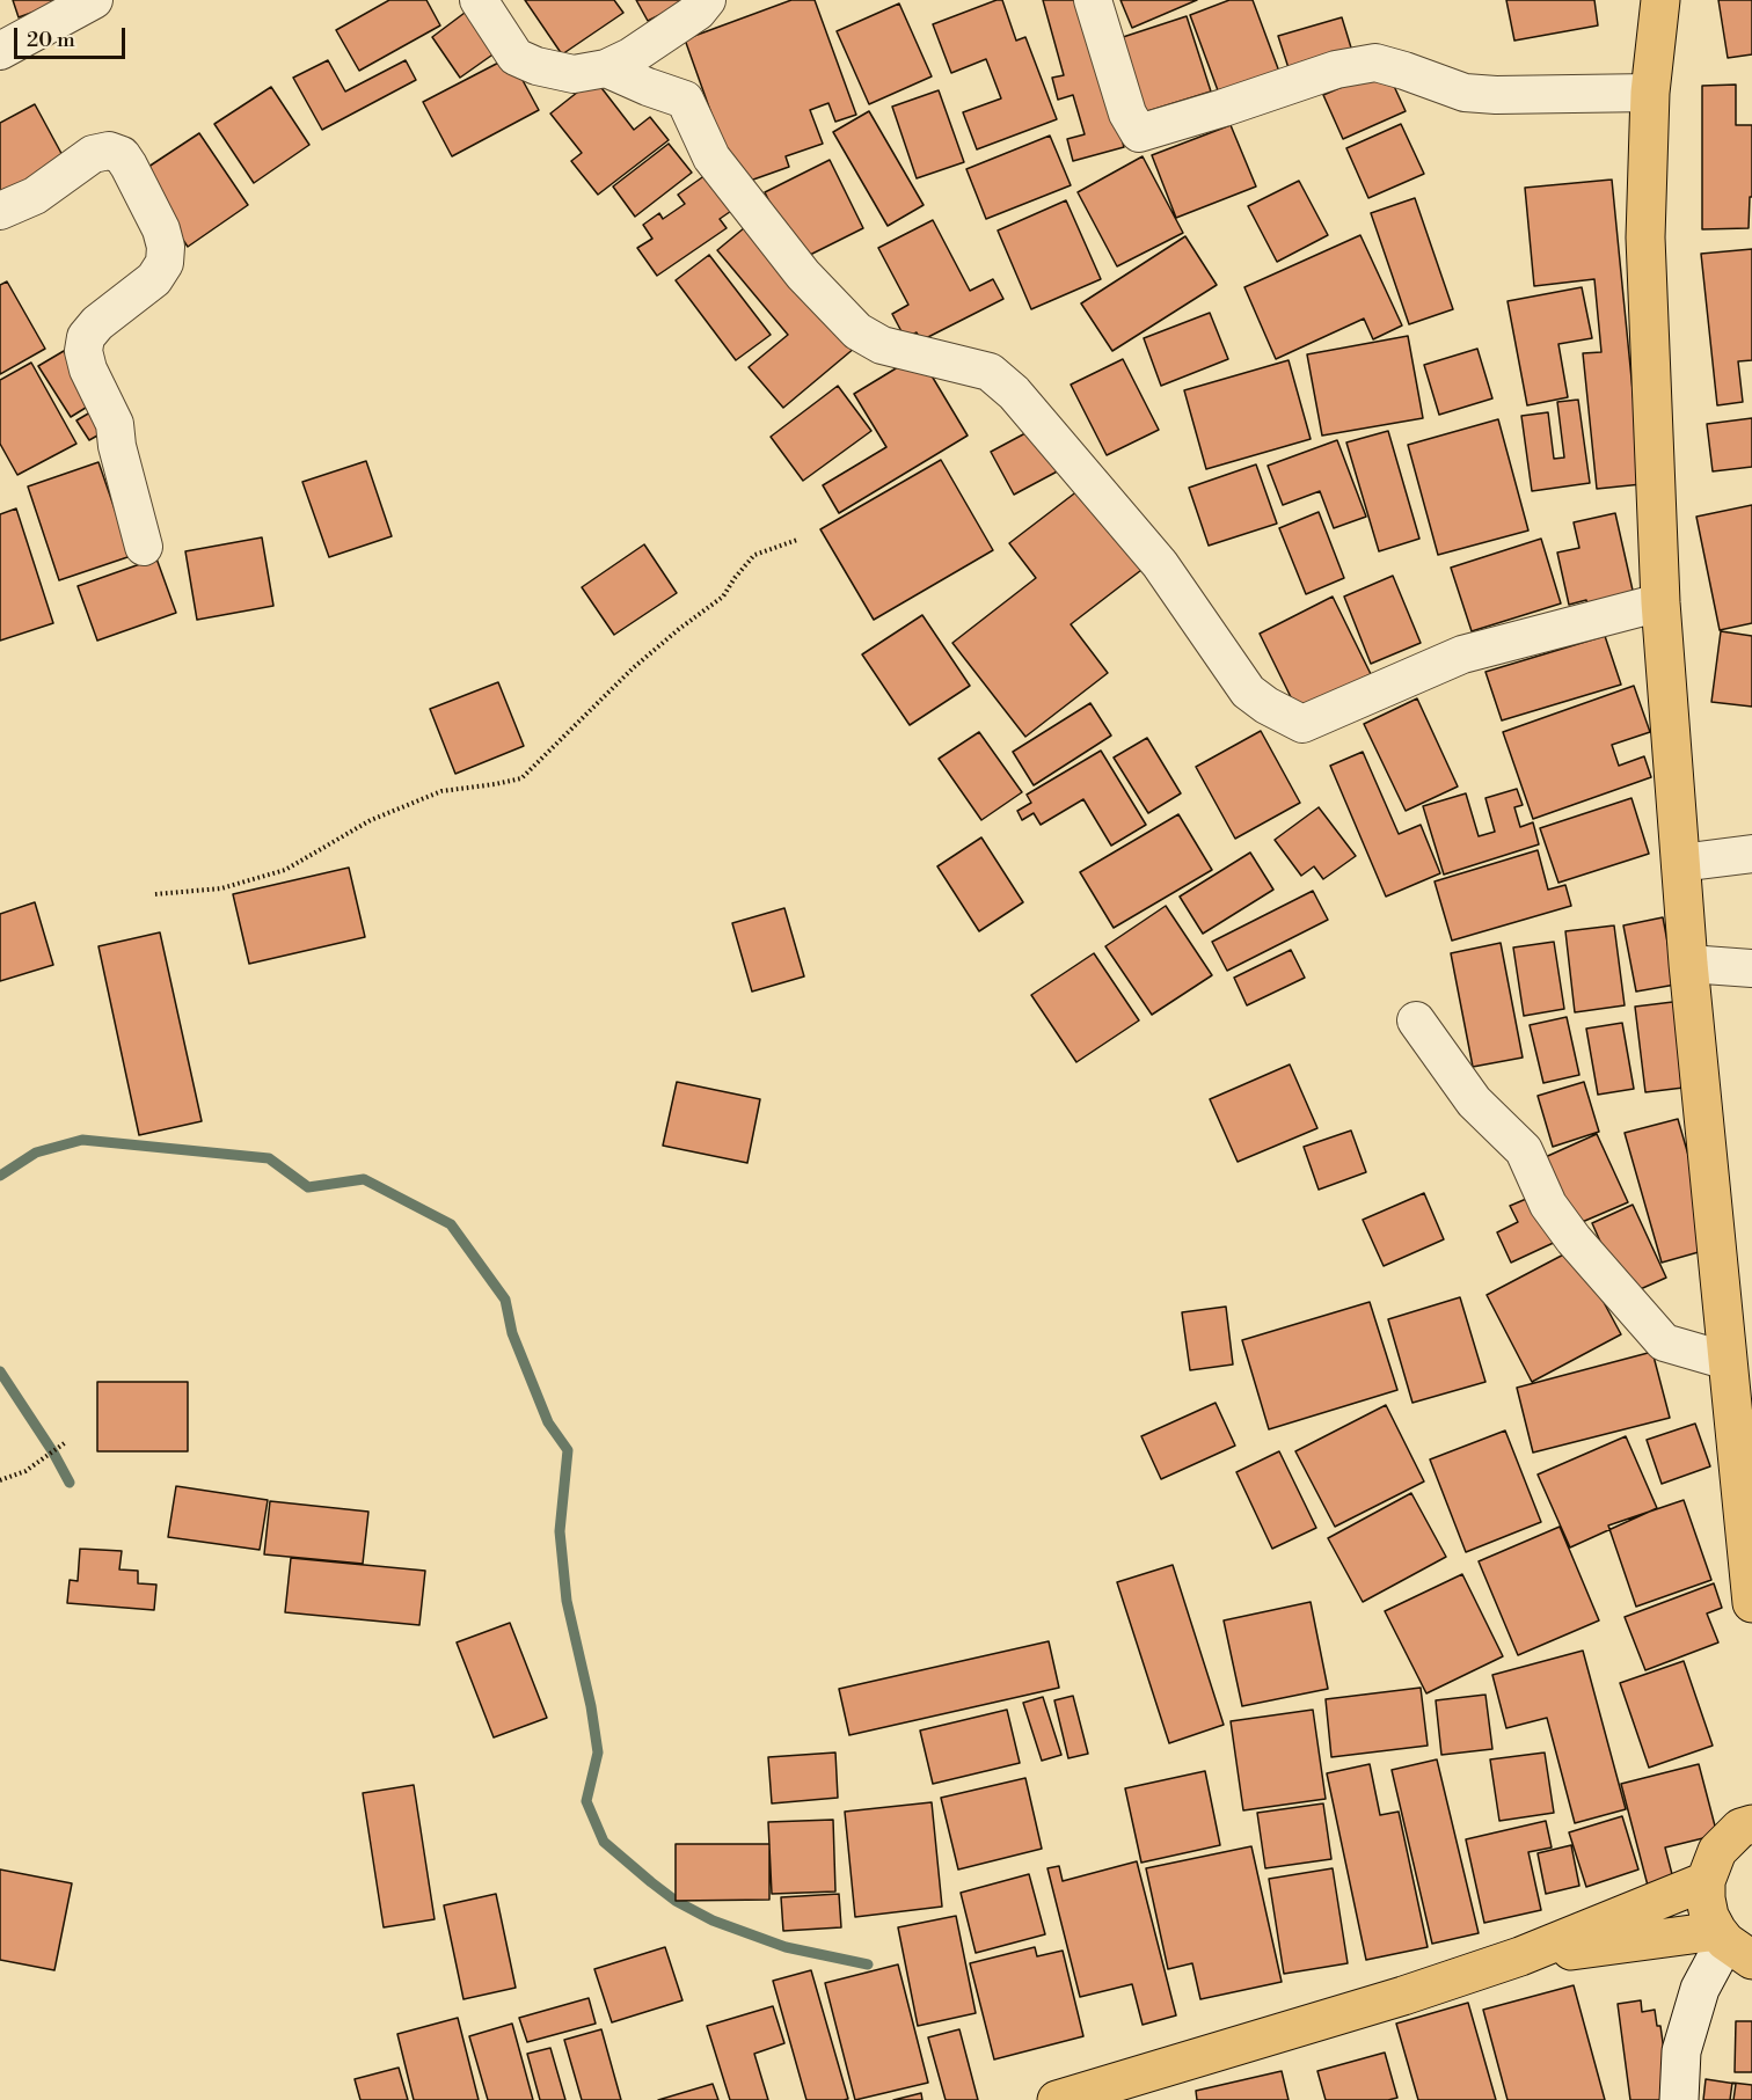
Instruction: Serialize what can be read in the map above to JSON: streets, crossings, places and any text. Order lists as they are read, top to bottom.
{
  "scale_bar": "20 m"
}
